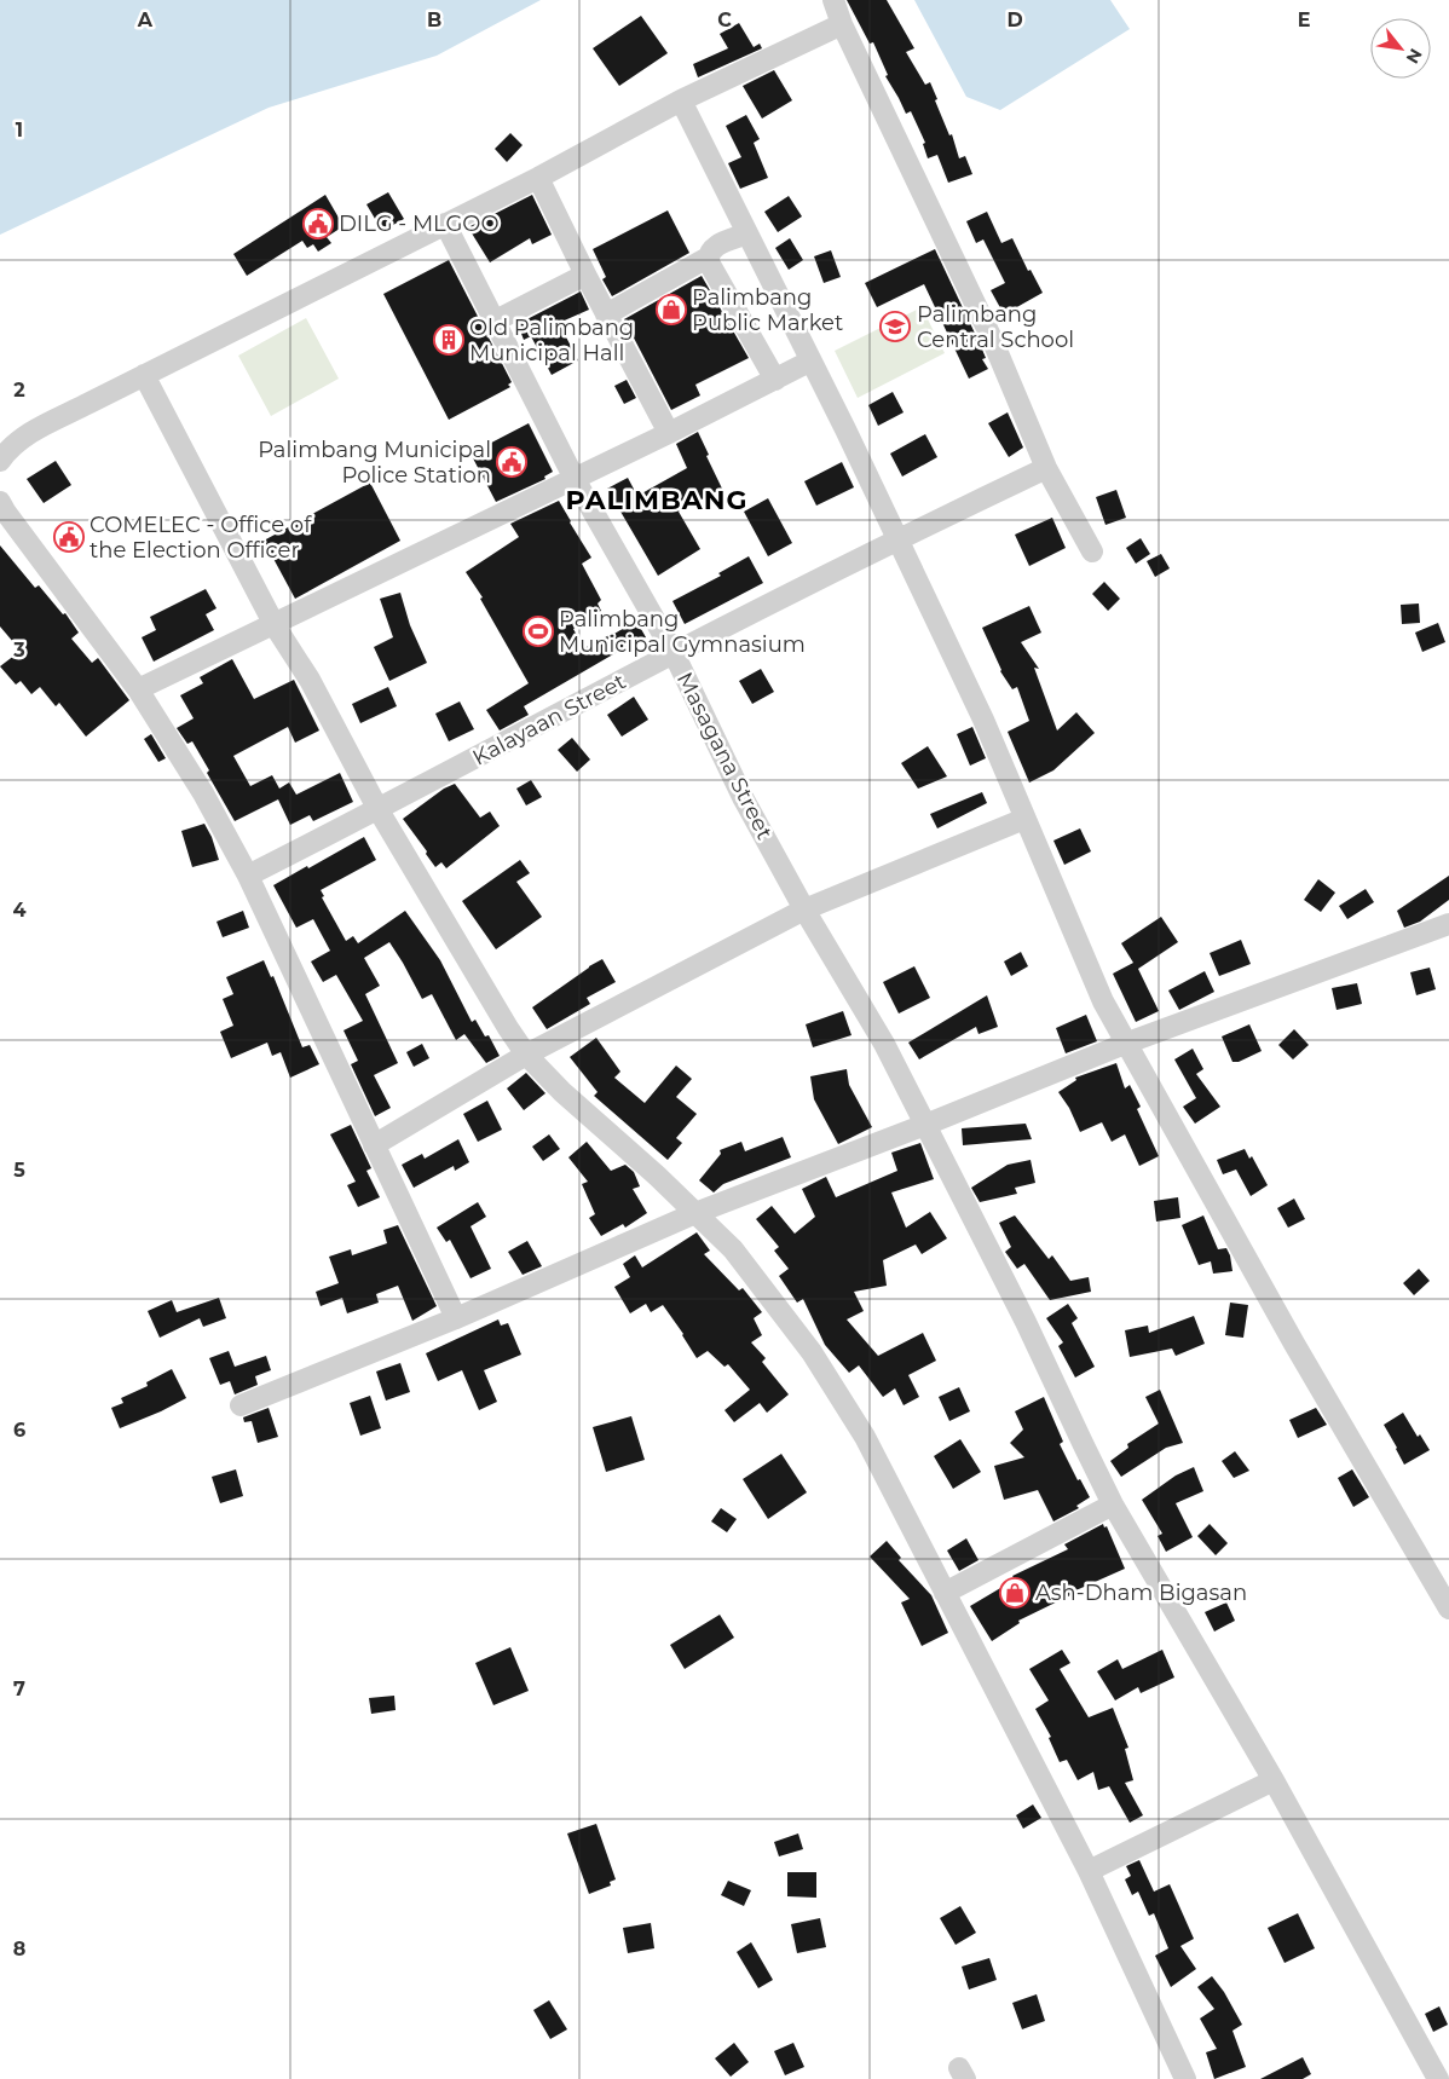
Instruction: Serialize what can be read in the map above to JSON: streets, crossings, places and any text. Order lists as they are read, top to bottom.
{
  "streets": {
    "street": ["Kalayaan Street", "Masagana Street"]
  },
  "crossings": [
    ["Kalayaan Street", "Masagana Street"]
  ],
  "districts": ["PALIMBANG"],
  "places": {
    "public building": ["DILG - MLGOO", "Palimbang Municipal Police Station", "COMELEC - Office of the Election Officer"],
    "shop": ["Palimbang Public Market", "Ash-Dham Bigasan"],
    "school or university": ["Palimbang Central School"],
    "building": ["Old Palimbang Municipal Hall"],
    "sports": ["Palimbang Municipal Gymnasium"]
  },
  "north": "bottom right",
  "grid": {
    "columns": [
      "A",
      "B",
      "C",
      "D",
      "E"
    ],
    "rows": [
      "1",
      "2",
      "3",
      "4",
      "5",
      "6",
      "7",
      "8"
    ]
  }
}
